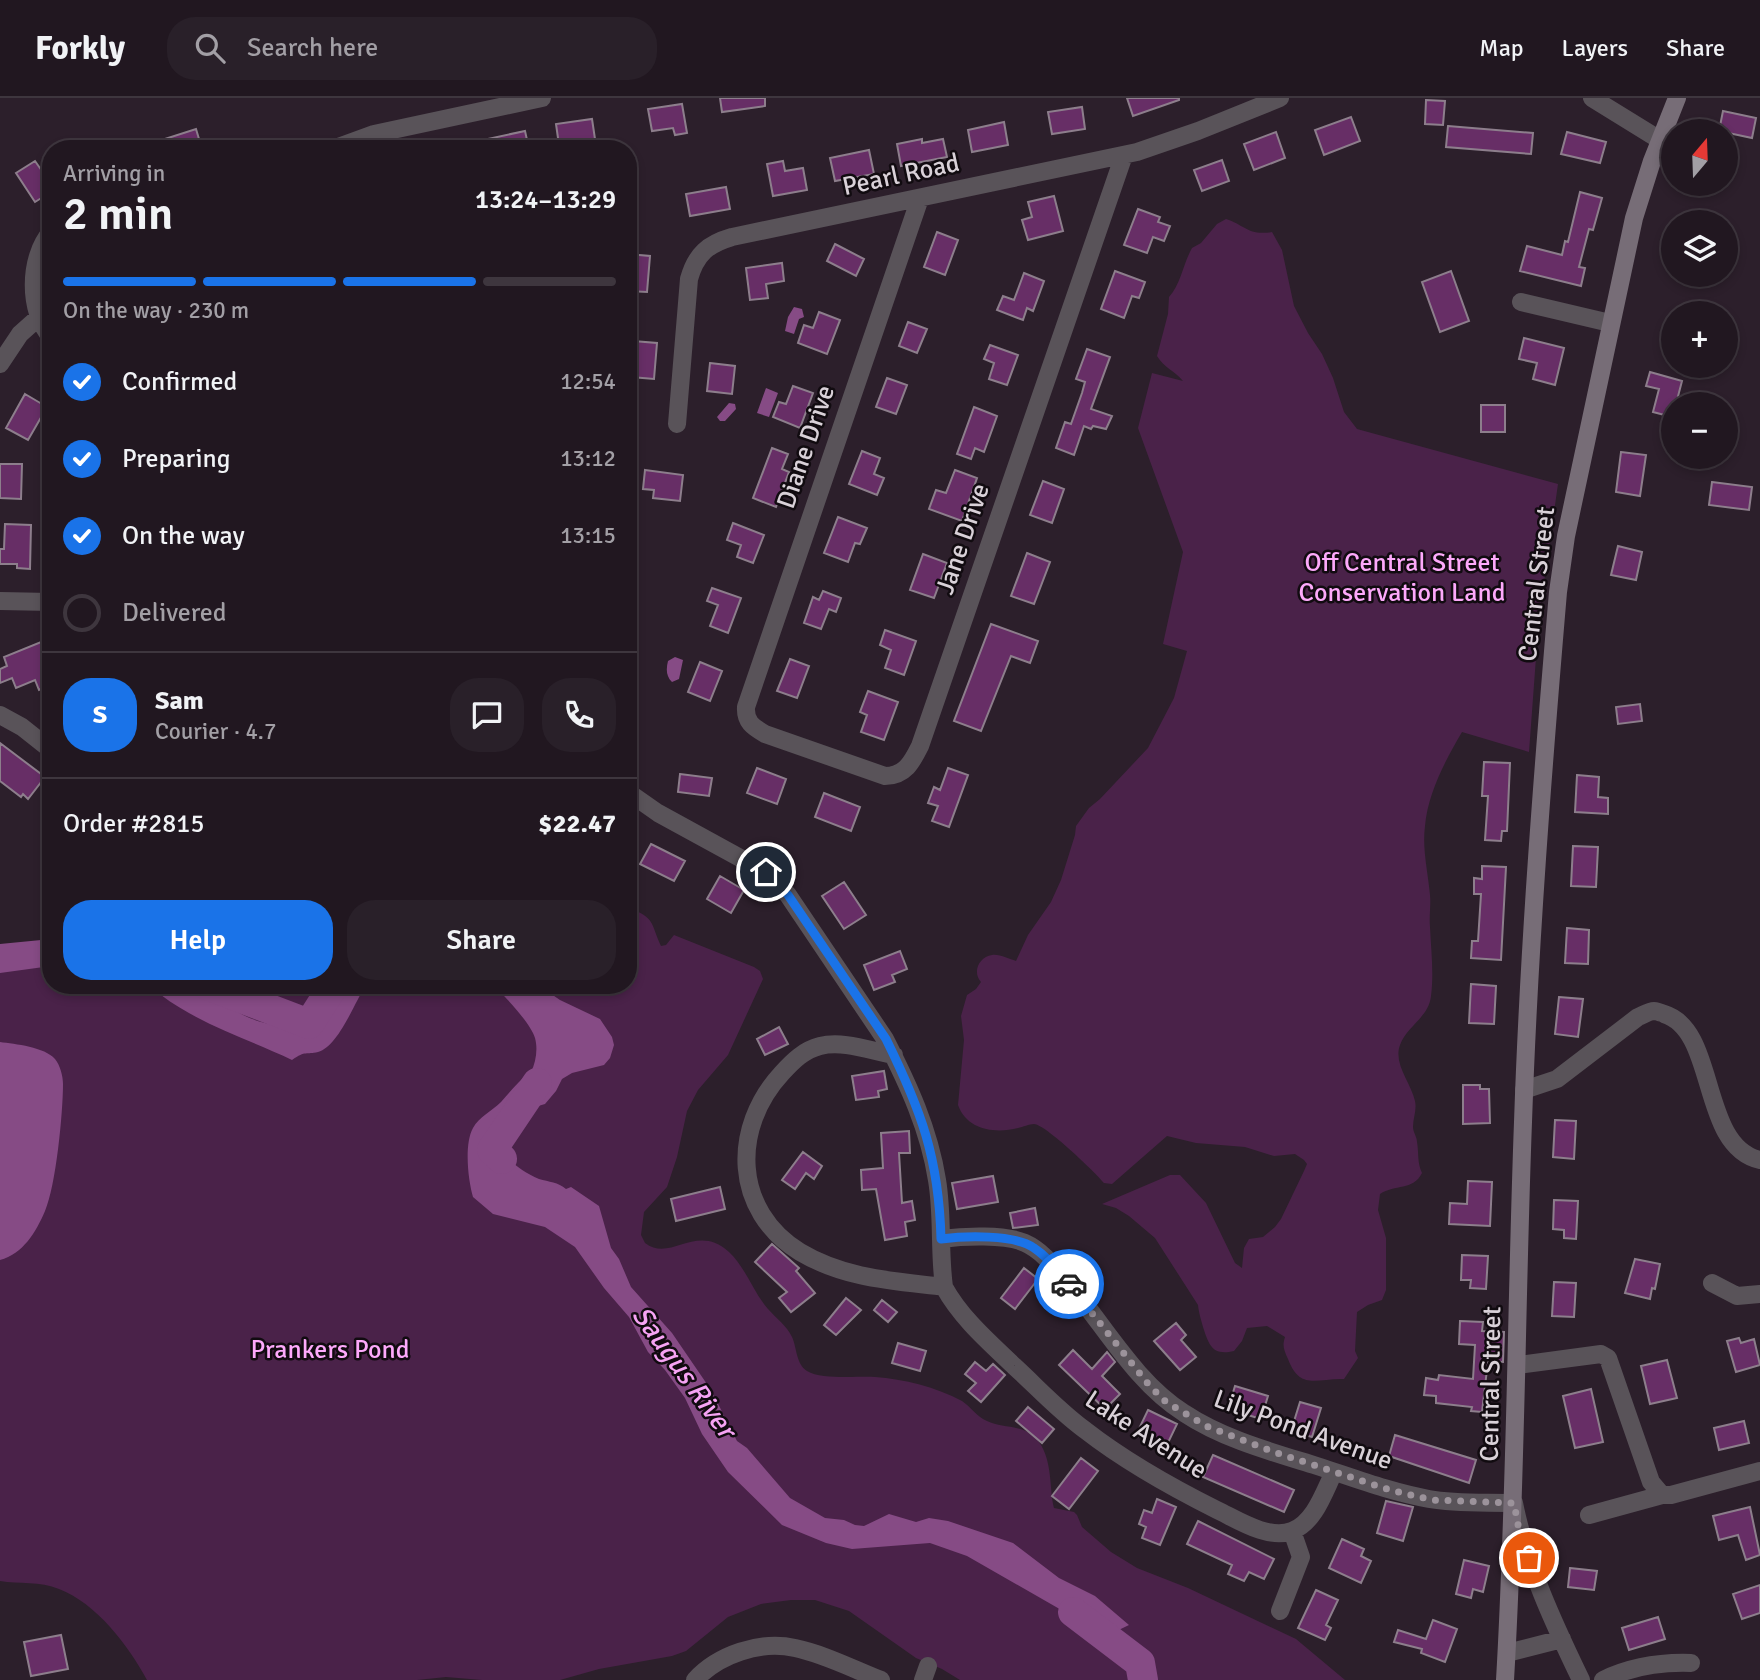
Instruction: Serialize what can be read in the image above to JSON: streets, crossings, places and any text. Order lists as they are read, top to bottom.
{
  "streets": {
    "street": [
      "Pearl Road",
      "Diane Drive",
      "Jane Drive",
      "Central Street",
      "Lily Pond Avenue",
      "Lake Avenue"
    ]
  },
  "crossings": [
    ["Pearl Road", "Diane Drive"],
    ["Pearl Road", "Jane Drive"],
    ["Diane Drive", "Jane Drive"],
    ["Central Street", "Lily Pond Avenue"],
    ["Lily Pond Avenue", "Lake Avenue"]
  ],
  "water": ["Saugus River"],
  "parks": ["Off Central Street Conservation Land", "Prankers Pond"],
  "north": "top",
  "page": {
    "header": "Forkly",
    "search": "Search here",
    "nav": ["Map", "Layers", "Share"],
    "map_buttons": ["+", "−"],
    "heading": ["2 min", "Arriving in", "13:24–13:29"],
    "panel": [
      "Sam",
      "Courier · 4.7",
      "Order #2815",
      "$22.47"
    ],
    "bar": "On the way · 230 m",
    "list": [
      ["Confirmed", "12:54"],
      ["Preparing", "13:12"],
      ["On the way", "13:15"],
      "Delivered"
    ],
    "round": "S",
    "buttons": ["Help", "Share"]
  }
}
